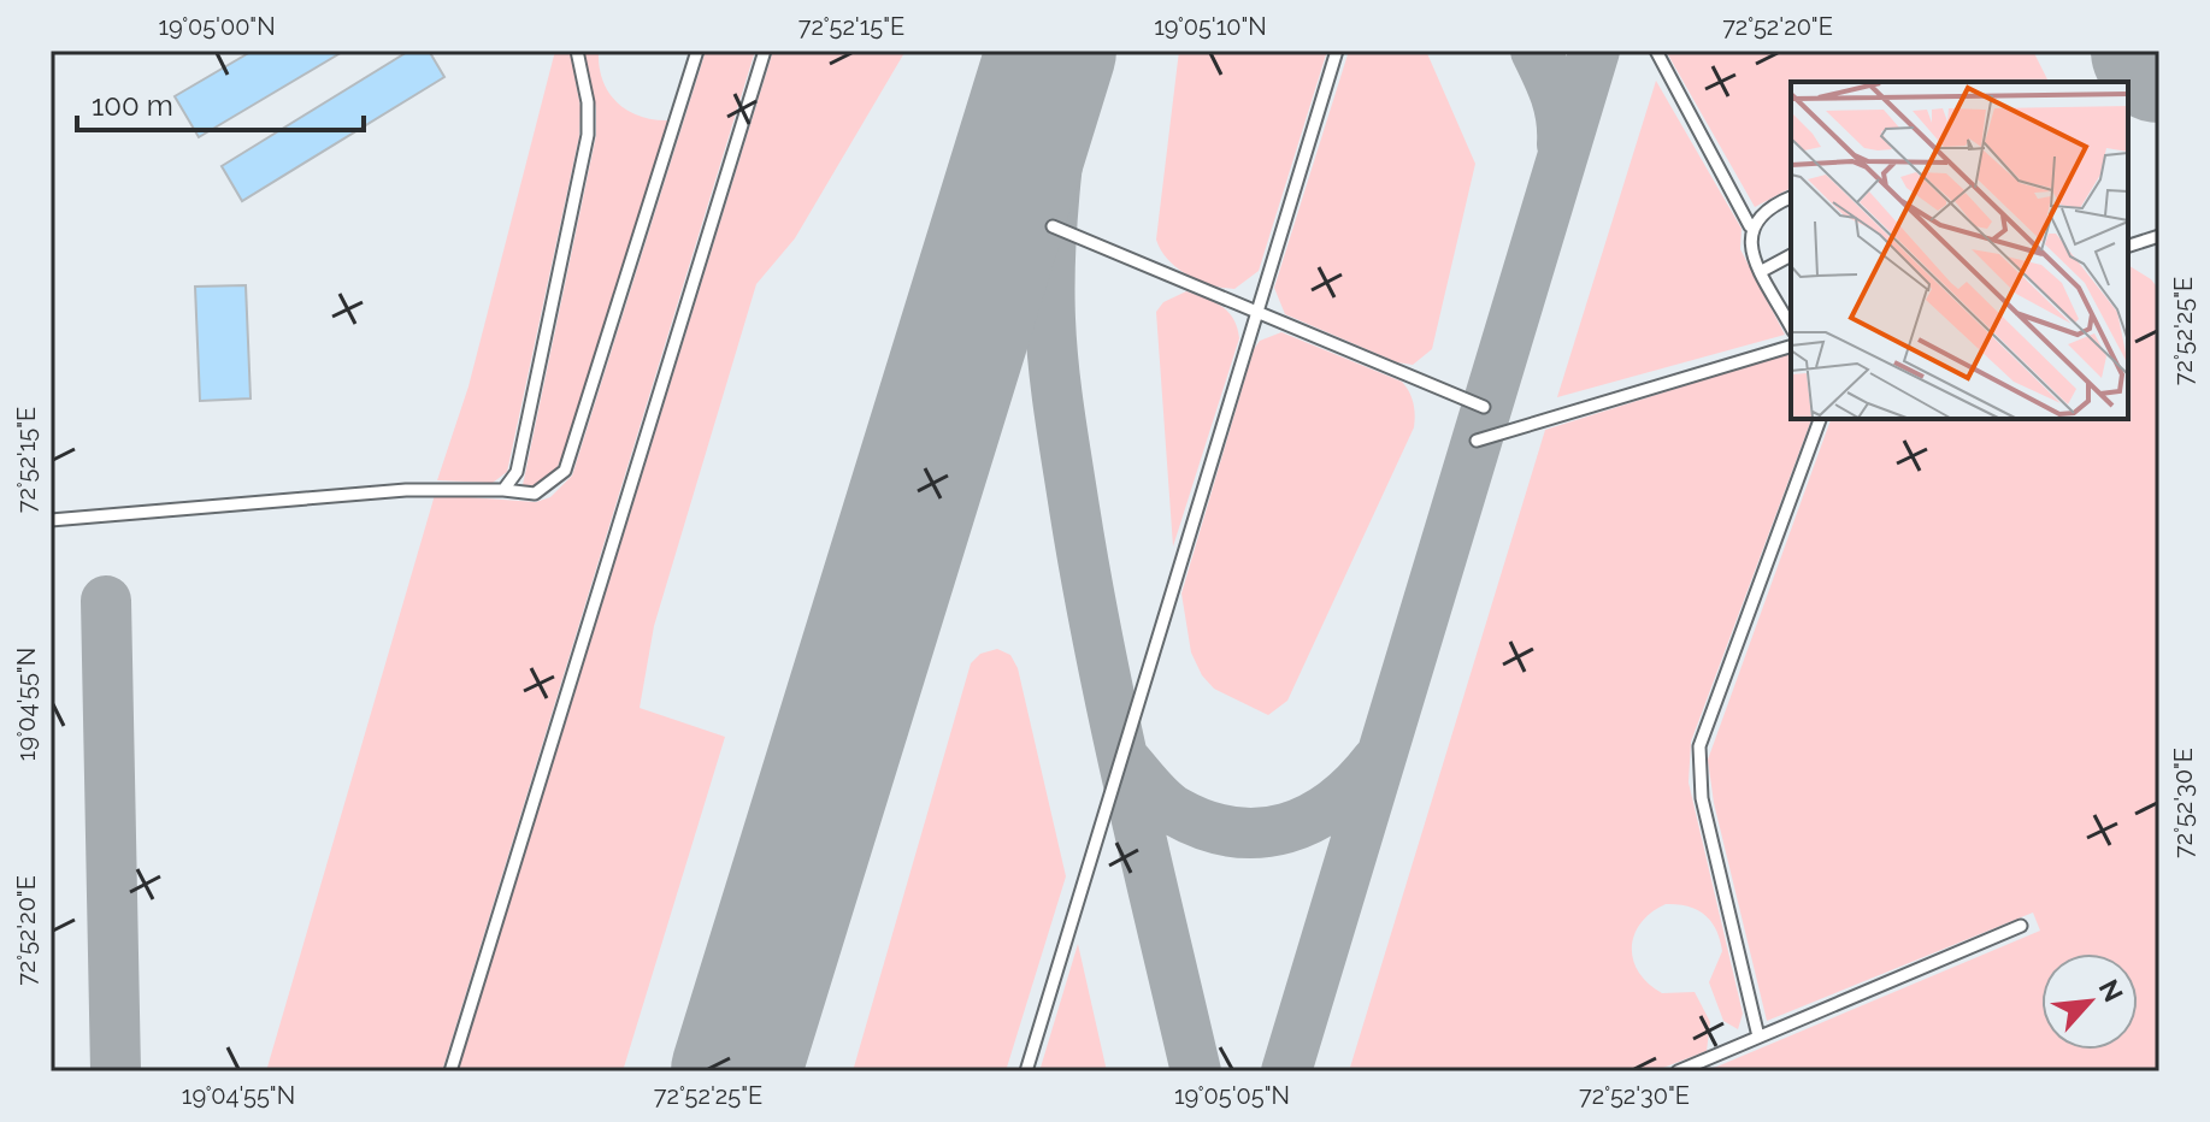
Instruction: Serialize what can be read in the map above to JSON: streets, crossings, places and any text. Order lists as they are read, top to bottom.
{
  "scale_bar": "100 m",
  "north": "top right",
  "coordinates": [
    "19°05'00\"N",
    "72°52'15\"E",
    "19°05'10\"N",
    "72°52'20\"E",
    "72°52'25\"E",
    "19°04'55\"N",
    "72°52'30\"E",
    "19°05'05\"N"
  ]
}
